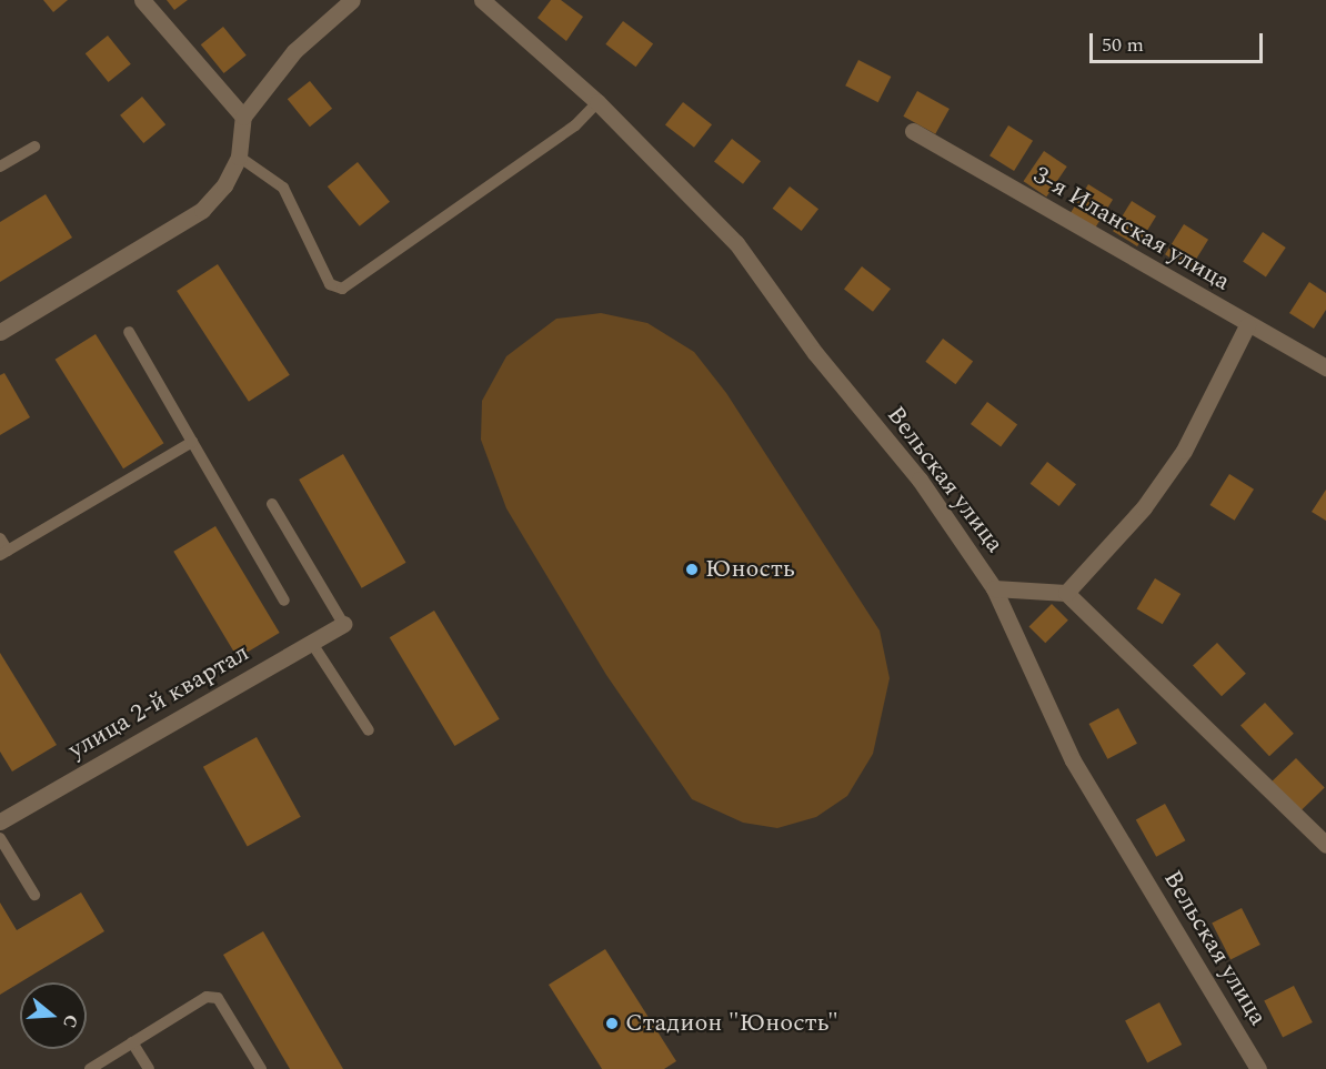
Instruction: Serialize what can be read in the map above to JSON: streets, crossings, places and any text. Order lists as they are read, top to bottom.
{
  "streets": {
    "street": ["3-я Иланская улица", "Вельская улица", "улица 2-й квартал"]
  },
  "places": ["Юность", "Стадион \"Юность\""],
  "scale_bar": "50 m",
  "north": "right"
}
